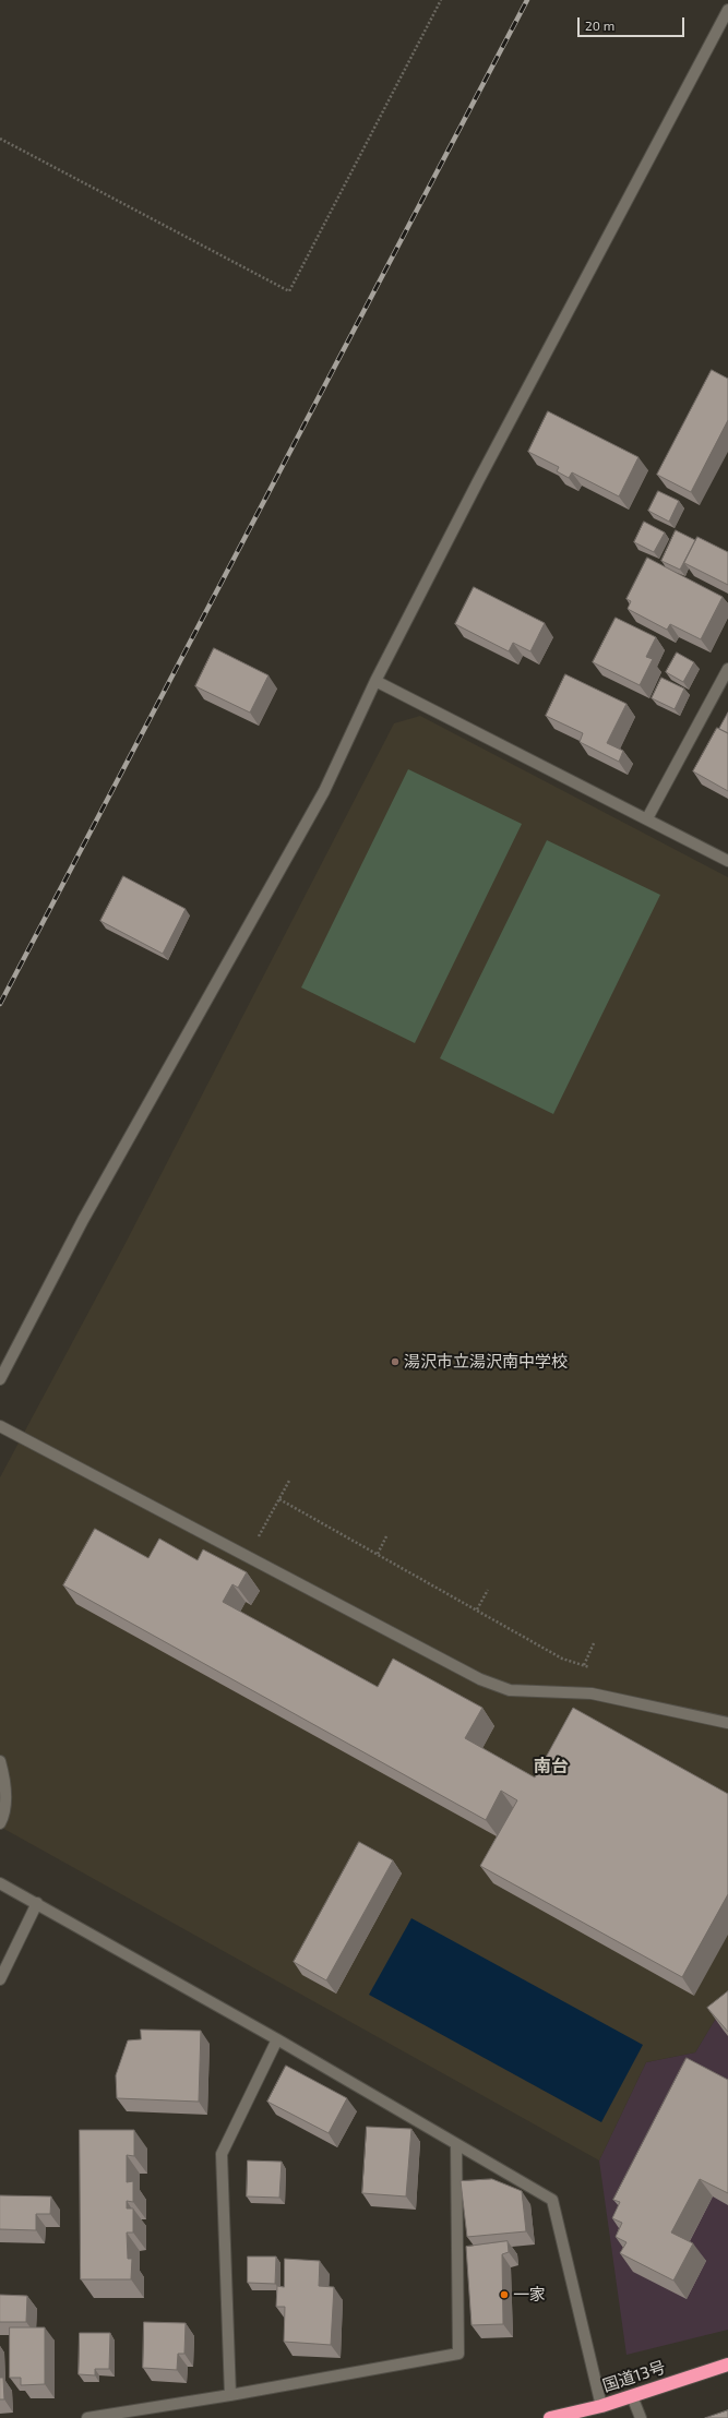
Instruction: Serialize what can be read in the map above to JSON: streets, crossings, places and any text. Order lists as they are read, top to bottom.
{
  "streets": {
    "highway": ["国道13号"]
  },
  "districts": ["南台"],
  "places": ["湯沢市立湯沢南中学校", "一家"],
  "scale_bar": "20 m"
}
